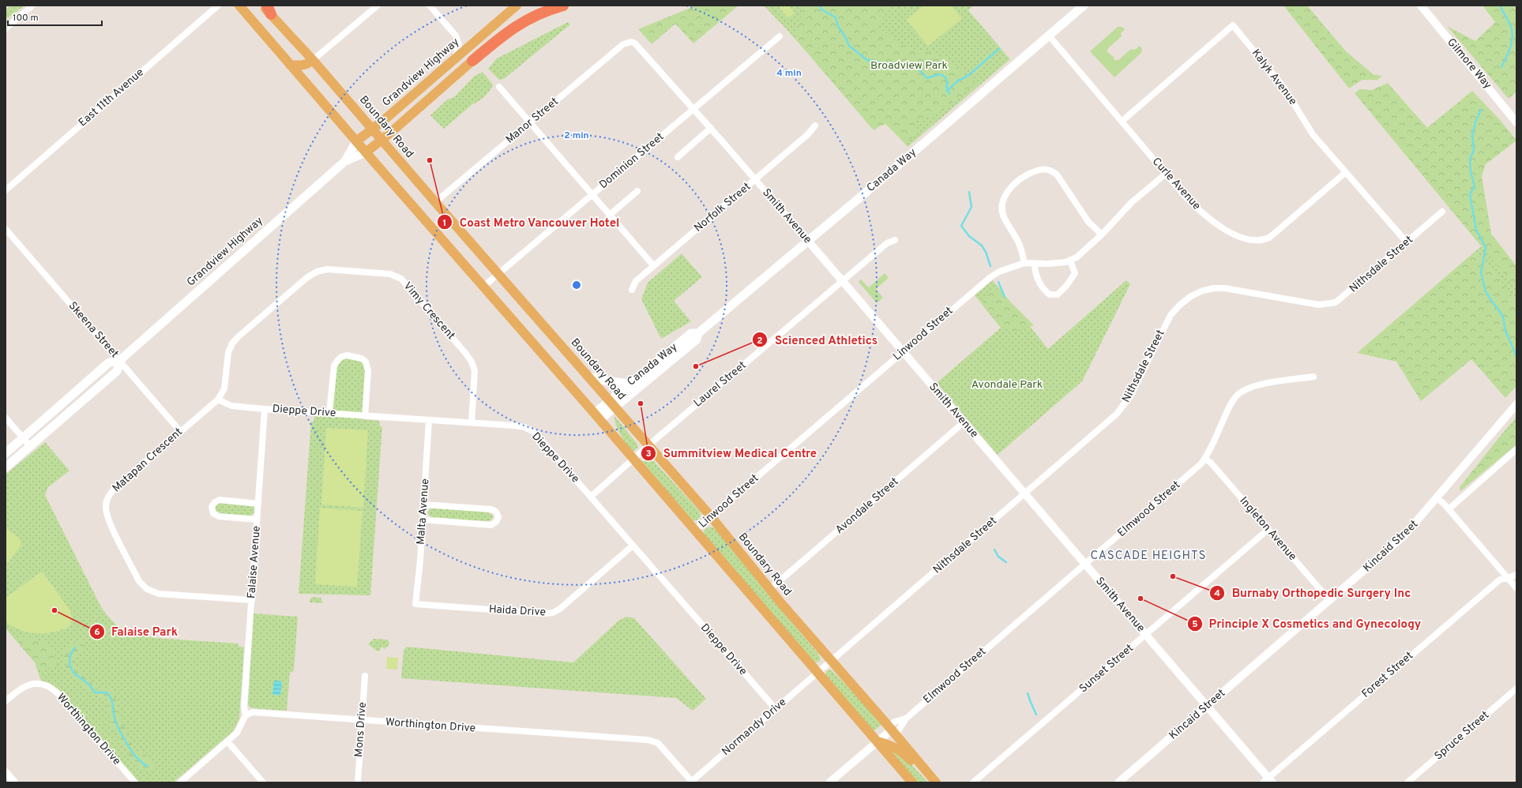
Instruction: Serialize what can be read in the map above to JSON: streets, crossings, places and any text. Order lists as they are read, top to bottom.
{
  "streets": {
    "main road": ["Grandview Highway", "Boundary Road", "Canada Way"],
    "street": [
      "Gilmore Way",
      "Kalyk Avenue",
      "East 11th Avenue",
      "Manor Street",
      "Dominion Street",
      "Curle Avenue",
      "Norfolk Street",
      "Smith Avenue",
      "Nithsdale Street",
      "Vimy Crescent",
      "Skeena Street",
      "Linwood Street",
      "Laurel Street",
      "Dieppe Drive",
      "Matapan Crescent",
      "Avondale Street",
      "Elmwood Street",
      "Malta Avenue",
      "Ingleton Avenue",
      "Kincaid Street",
      "Falaise Avenue",
      "Haida Drive",
      "Sunset Street",
      "Forest Street",
      "Worthington Drive",
      "Normandy Drive",
      "Mons Drive",
      "Spruce Street"
    ]
  },
  "crossings": [
    ["Grandview Highway", "Boundary Road"],
    ["Grandview Highway", "Skeena Street"],
    ["Kalyk Avenue", "Curle Avenue"],
    ["Kalyk Avenue", "Nithsdale Street"],
    ["Manor Street", "Boundary Road"],
    ["Manor Street", "Smith Avenue"],
    ["Boundary Road", "Dominion Street"],
    ["Boundary Road", "Canada Way"],
    ["Boundary Road", "Nithsdale Street"],
    ["Boundary Road", "Linwood Street"],
    ["Boundary Road", "Laurel Street"],
    ["Boundary Road", "Avondale Street"],
    ["Boundary Road", "Elmwood Street"],
    ["Dominion Street", "Smith Avenue"],
    ["Canada Way", "Curle Avenue"],
    ["Canada Way", "Smith Avenue"],
    ["Curle Avenue", "Linwood Street"],
    ["Norfolk Street", "Smith Avenue"],
    ["Smith Avenue", "Nithsdale Street"],
    ["Smith Avenue", "Linwood Street"],
    ["Smith Avenue", "Laurel Street"],
    ["Smith Avenue", "Avondale Street"],
    ["Smith Avenue", "Elmwood Street"],
    ["Smith Avenue", "Kincaid Street"],
    ["Smith Avenue", "Sunset Street"],
    ["Smith Avenue", "Forest Street"],
    ["Nithsdale Street", "Normandy Drive"],
    ["Vimy Crescent", "Dieppe Drive"],
    ["Vimy Crescent", "Matapan Crescent"],
    ["Skeena Street", "Matapan Crescent"],
    ["Laurel Street", "Dieppe Drive"],
    ["Dieppe Drive", "Matapan Crescent"],
    ["Dieppe Drive", "Malta Avenue"],
    ["Dieppe Drive", "Falaise Avenue"],
    ["Dieppe Drive", "Haida Drive"],
    ["Dieppe Drive", "Normandy Drive"],
    ["Matapan Crescent", "Falaise Avenue"],
    ["Elmwood Street", "Ingleton Avenue"],
    ["Malta Avenue", "Haida Drive"],
    ["Ingleton Avenue", "Kincaid Street"],
    ["Ingleton Avenue", "Sunset Street"],
    ["Falaise Avenue", "Worthington Drive"],
    ["Worthington Drive", "Normandy Drive"],
    ["Worthington Drive", "Mons Drive"]
  ],
  "districts": ["CASCADE HEIGHTS"],
  "parks": ["Broadview Park", "Avondale Park"],
  "places": [
    "Coast Metro Vancouver Hotel",
    "Scienced Athletics",
    "Summitview Medical Centre",
    "Burnaby Orthopedic Surgery Inc",
    "Principle X Cosmetics and Gynecology",
    "Falaise Park"
  ],
  "scale_bar": "100 m",
  "rings": ["4 min", "2 min"]
}
